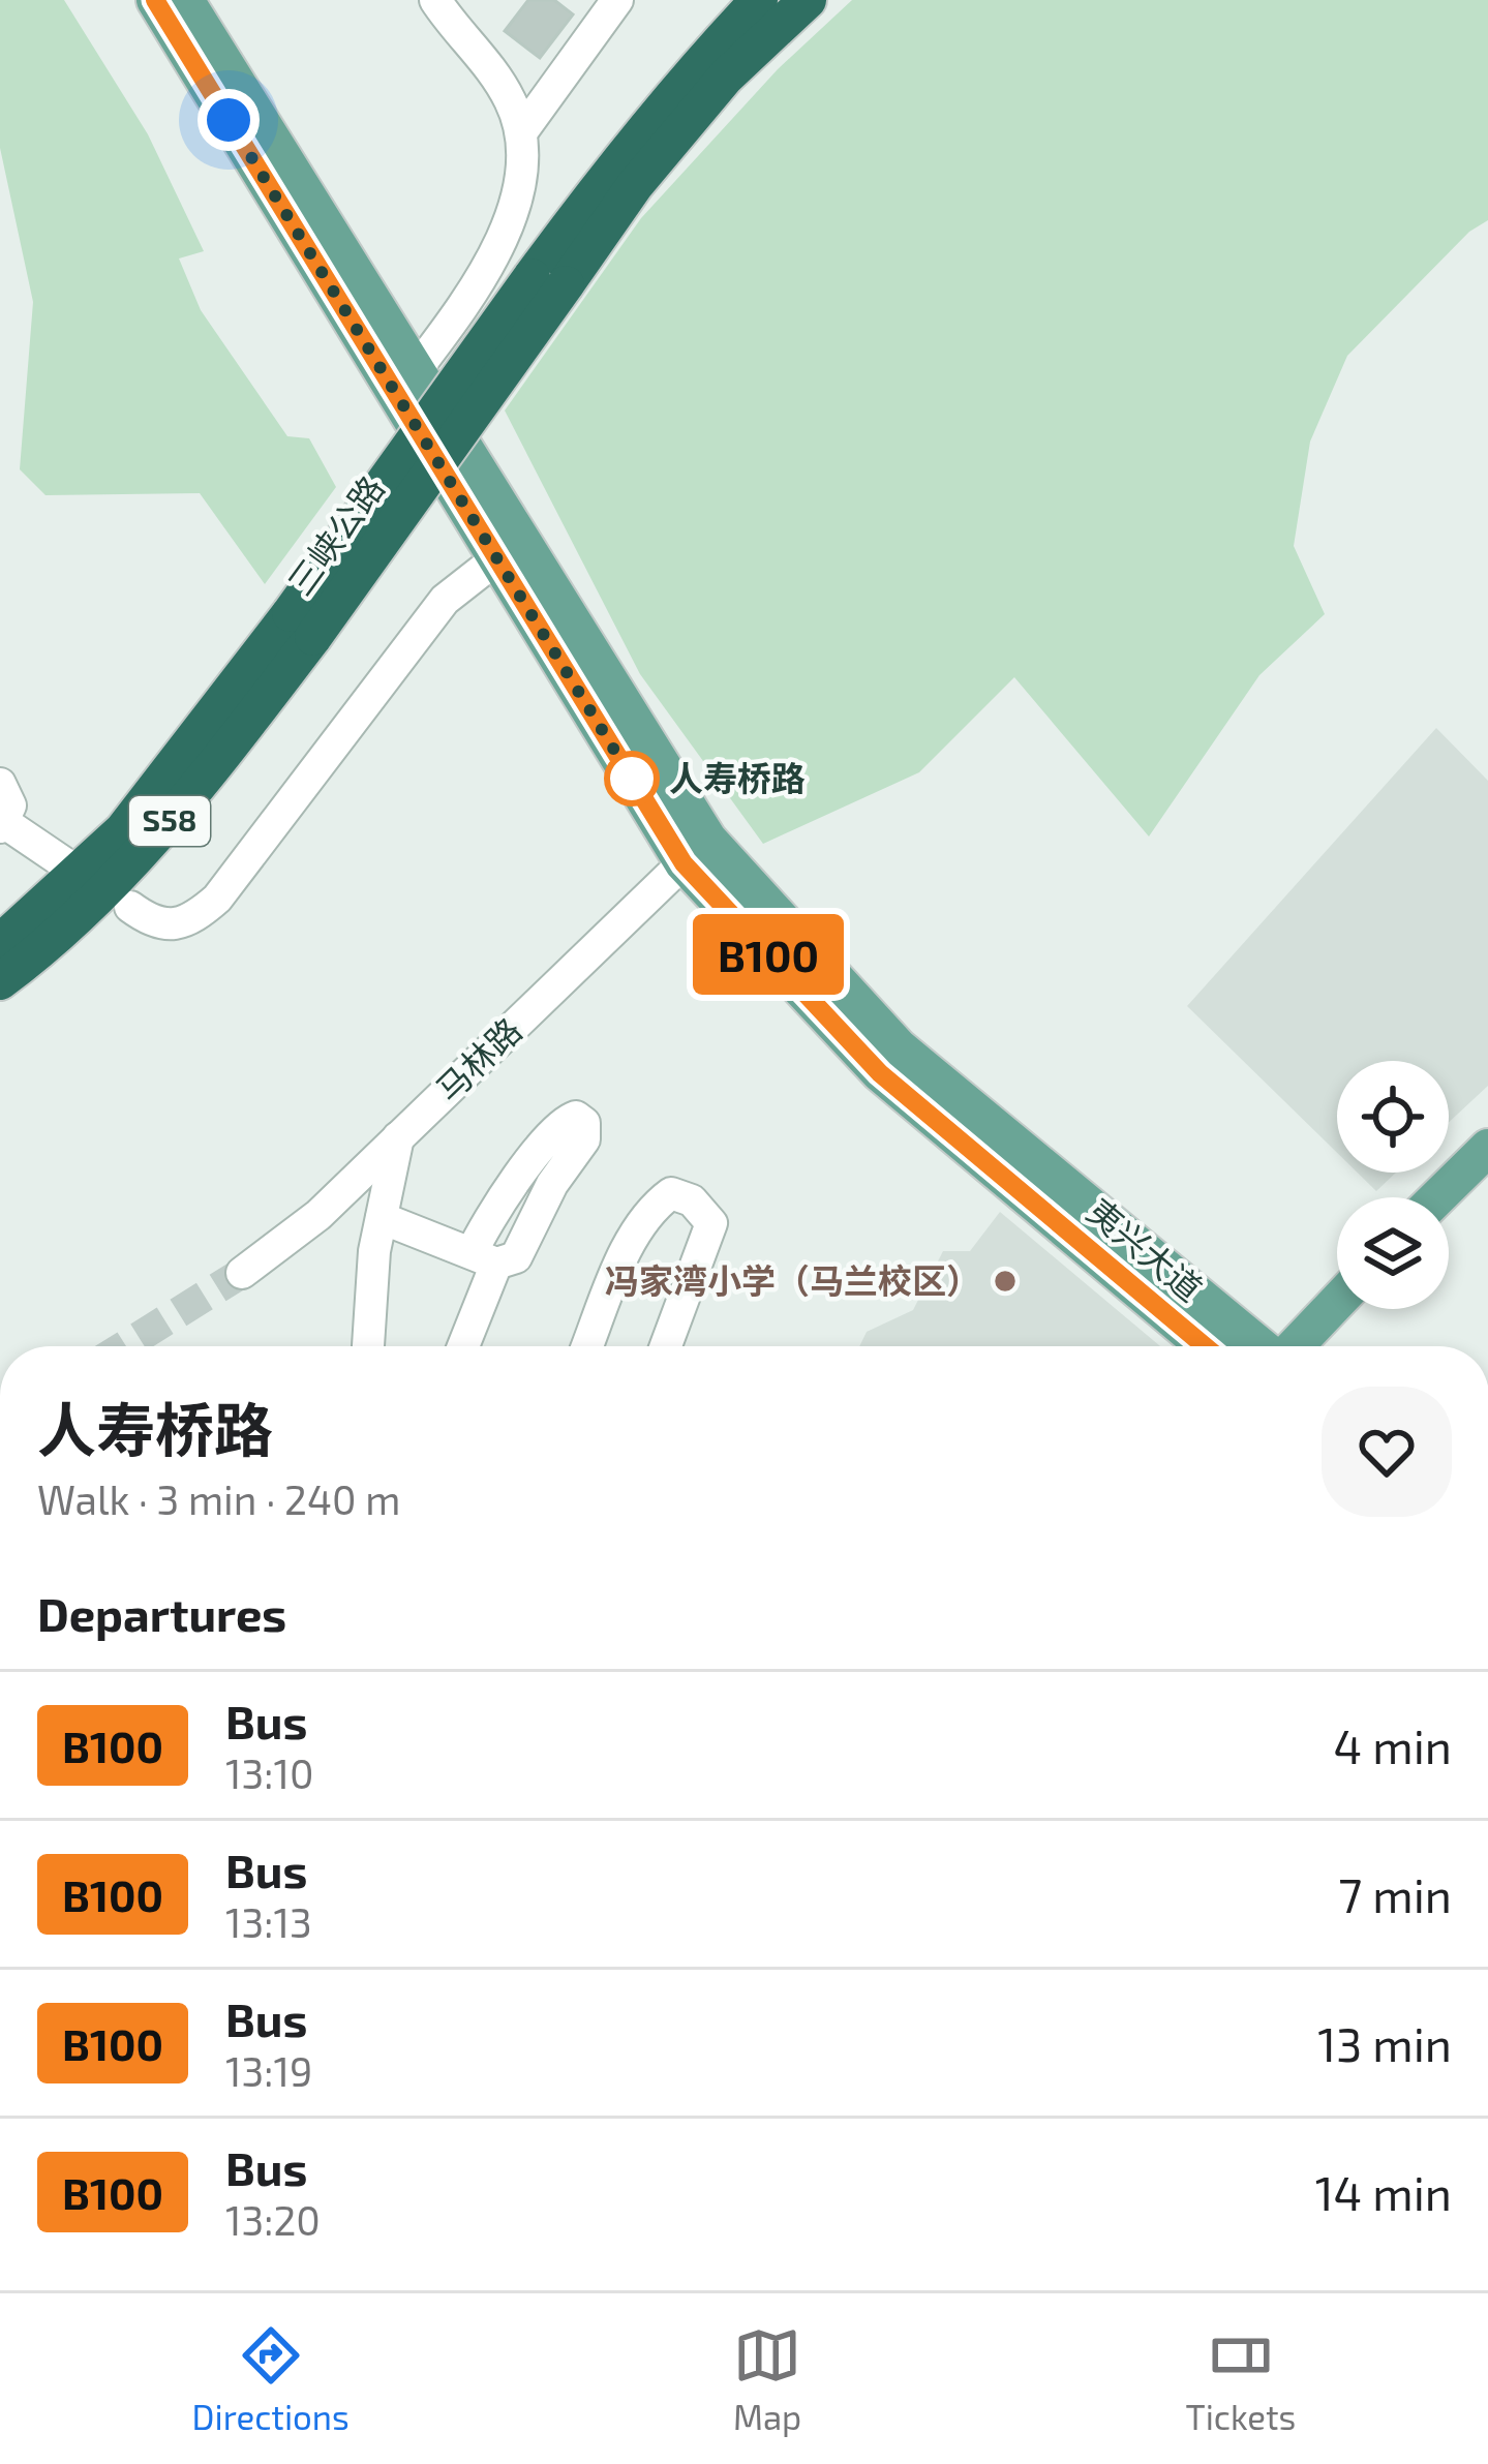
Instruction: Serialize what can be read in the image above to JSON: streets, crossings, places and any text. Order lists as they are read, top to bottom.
{
  "streets": {
    "highway": ["三峡公路", "S58"],
    "main road": ["夷兴大道"],
    "street": ["马林路"]
  },
  "crossings": [
    ["马林路", "夷兴大道"]
  ],
  "places": ["人寿桥路", "冯家湾小学（马兰校区）"],
  "lines": ["bus line B100"],
  "page": {
    "on_map": "B100",
    "heading": [
      ["人寿桥路", "Walk · 3 min · 240 m"],
      "Departures"
    ],
    "list": [
      {
        "mark": "B100",
        "name": "Bus",
        "note": "13:10",
        "value": "4 min"
      },
      {
        "mark": "B100",
        "name": "Bus",
        "note": "13:13",
        "value": "7 min"
      },
      {
        "mark": "B100",
        "name": "Bus",
        "note": "13:19",
        "value": "13 min"
      },
      {
        "mark": "B100",
        "name": "Bus",
        "note": "13:20",
        "value": "14 min"
      }
    ],
    "tabs": ["Directions", "Map", "Tickets"]
  }
}
